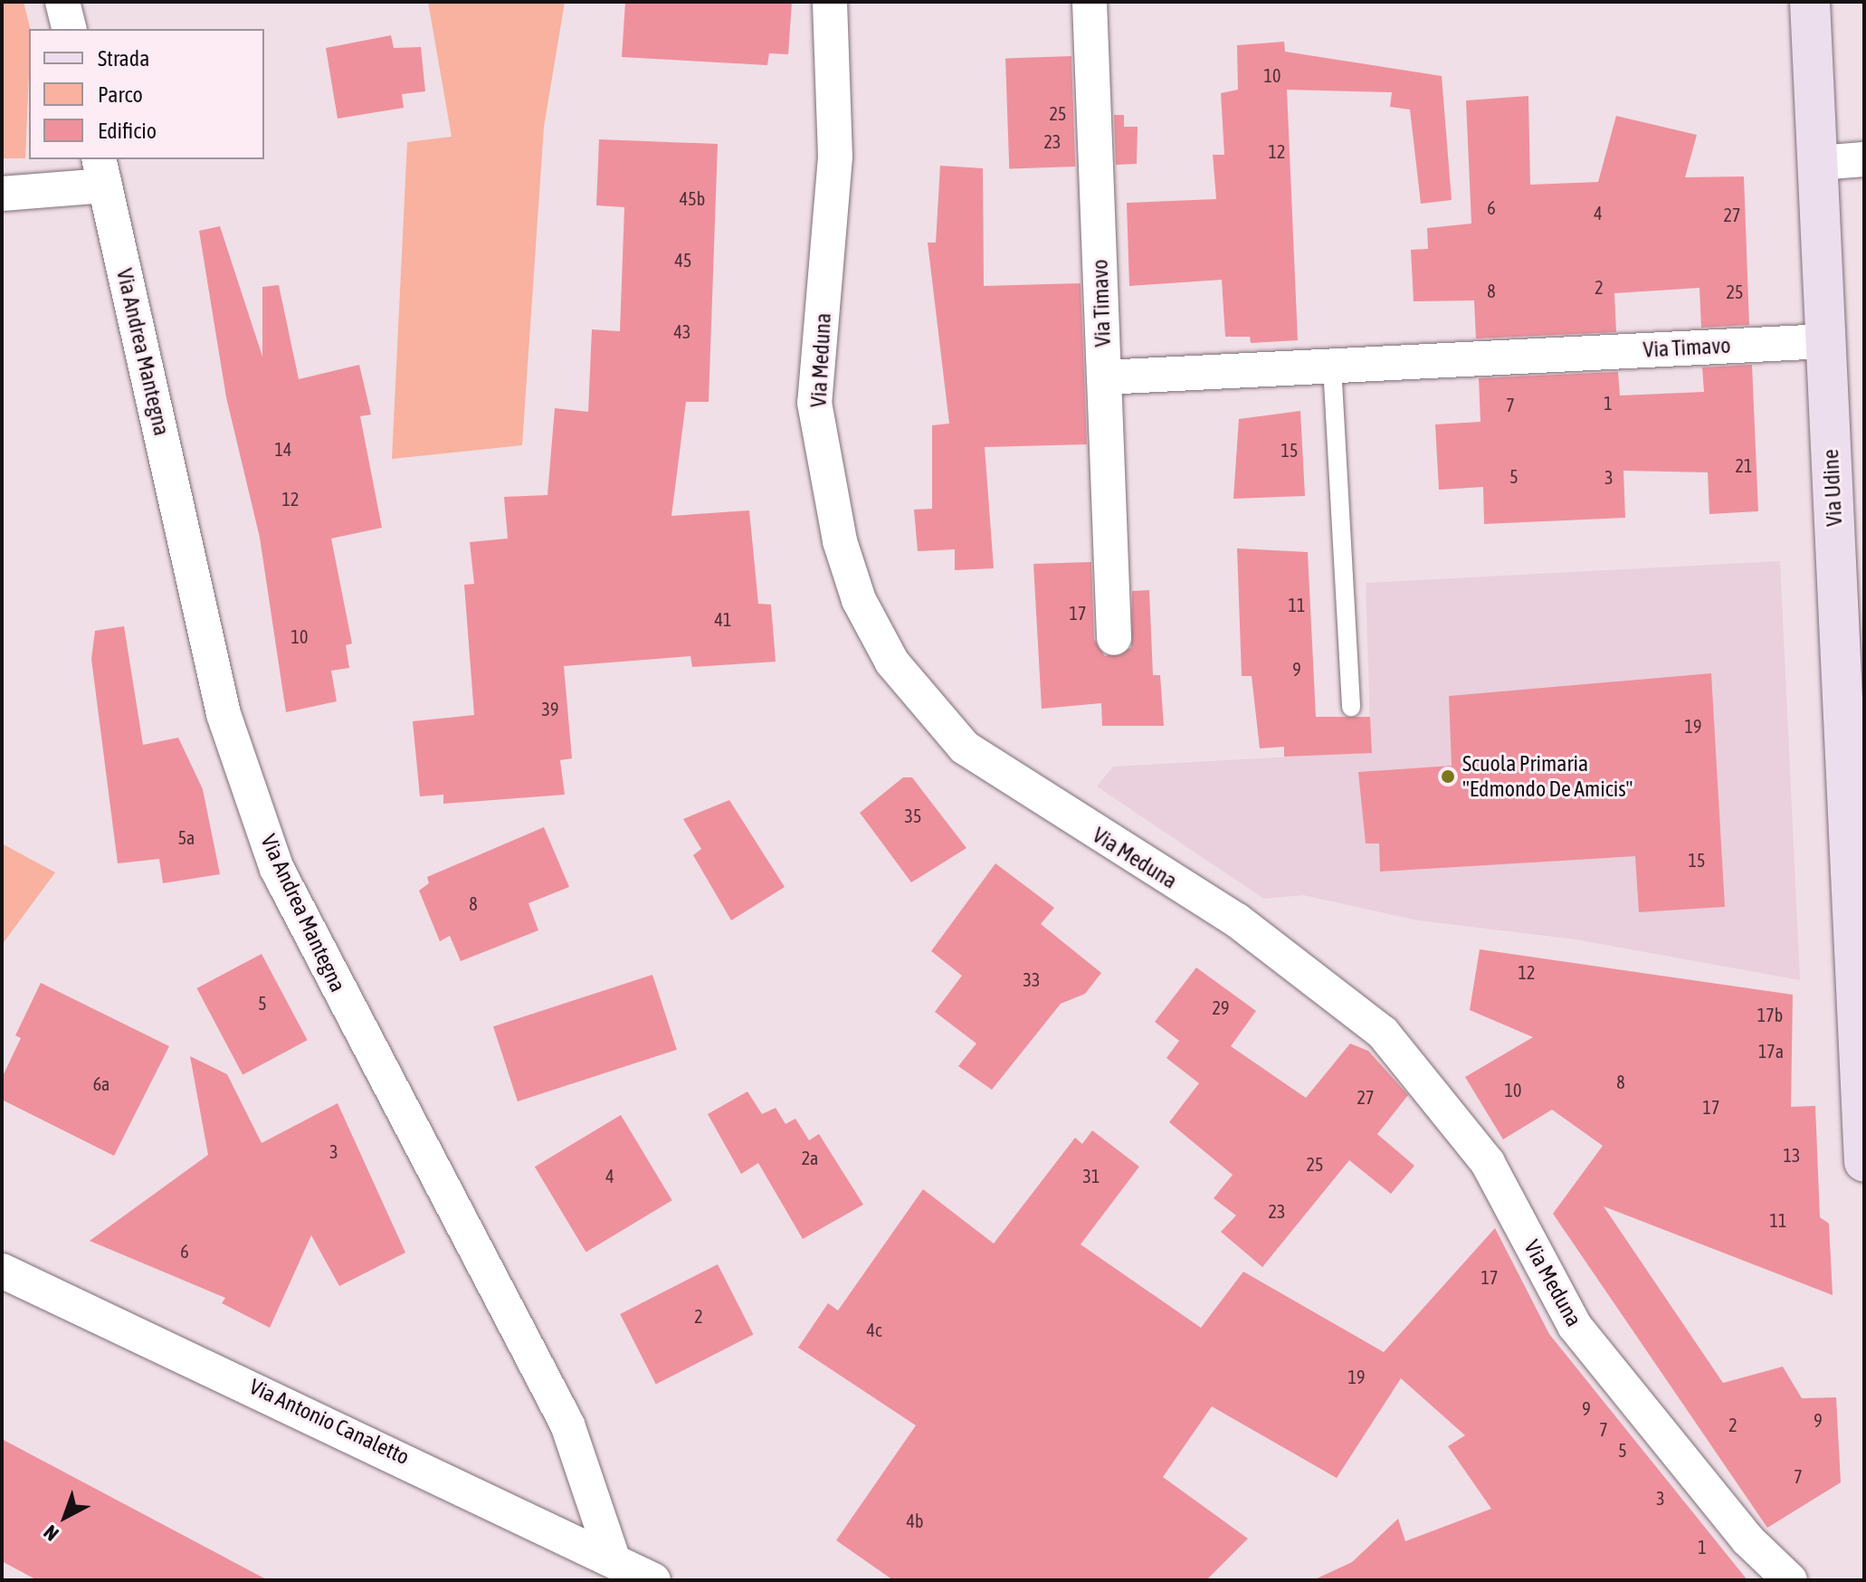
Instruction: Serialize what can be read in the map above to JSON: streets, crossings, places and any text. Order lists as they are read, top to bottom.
{
  "streets": {
    "main road": ["Via Udine"],
    "street": [
      "Via Timavo",
      "Via Andrea Mantegna",
      "Via Meduna",
      "Via Antonio Canaletto"
    ]
  },
  "crossings": [
    ["Via Timavo", "Via Udine"],
    ["Via Andrea Mantegna", "Via Antonio Canaletto"]
  ],
  "places": ["Scuola Primaria \"Edmondo De Amicis\""],
  "house_numbers": [
    "10",
    "25",
    "23",
    "12",
    "45b",
    "6",
    "4",
    "27",
    "45",
    "2",
    "8",
    "25",
    "43",
    "1",
    "7",
    "14",
    "15",
    "21",
    "5",
    "3",
    "12",
    "11",
    "17",
    "41",
    "10",
    "9",
    "39",
    "19",
    "35",
    "5a",
    "15",
    "8",
    "12",
    "33",
    "5",
    "29",
    "17b",
    "17a",
    "8",
    "6a",
    "10",
    "27",
    "17",
    "3",
    "13",
    "2a",
    "25",
    "4",
    "31",
    "23",
    "11",
    "6",
    "17",
    "2",
    "4c",
    "19",
    "9",
    "9",
    "2",
    "7",
    "5",
    "7",
    "3",
    "4b",
    "1"
  ],
  "legend": ["Strada", "Parco", "Edificio"],
  "north": "bottom left"
}
